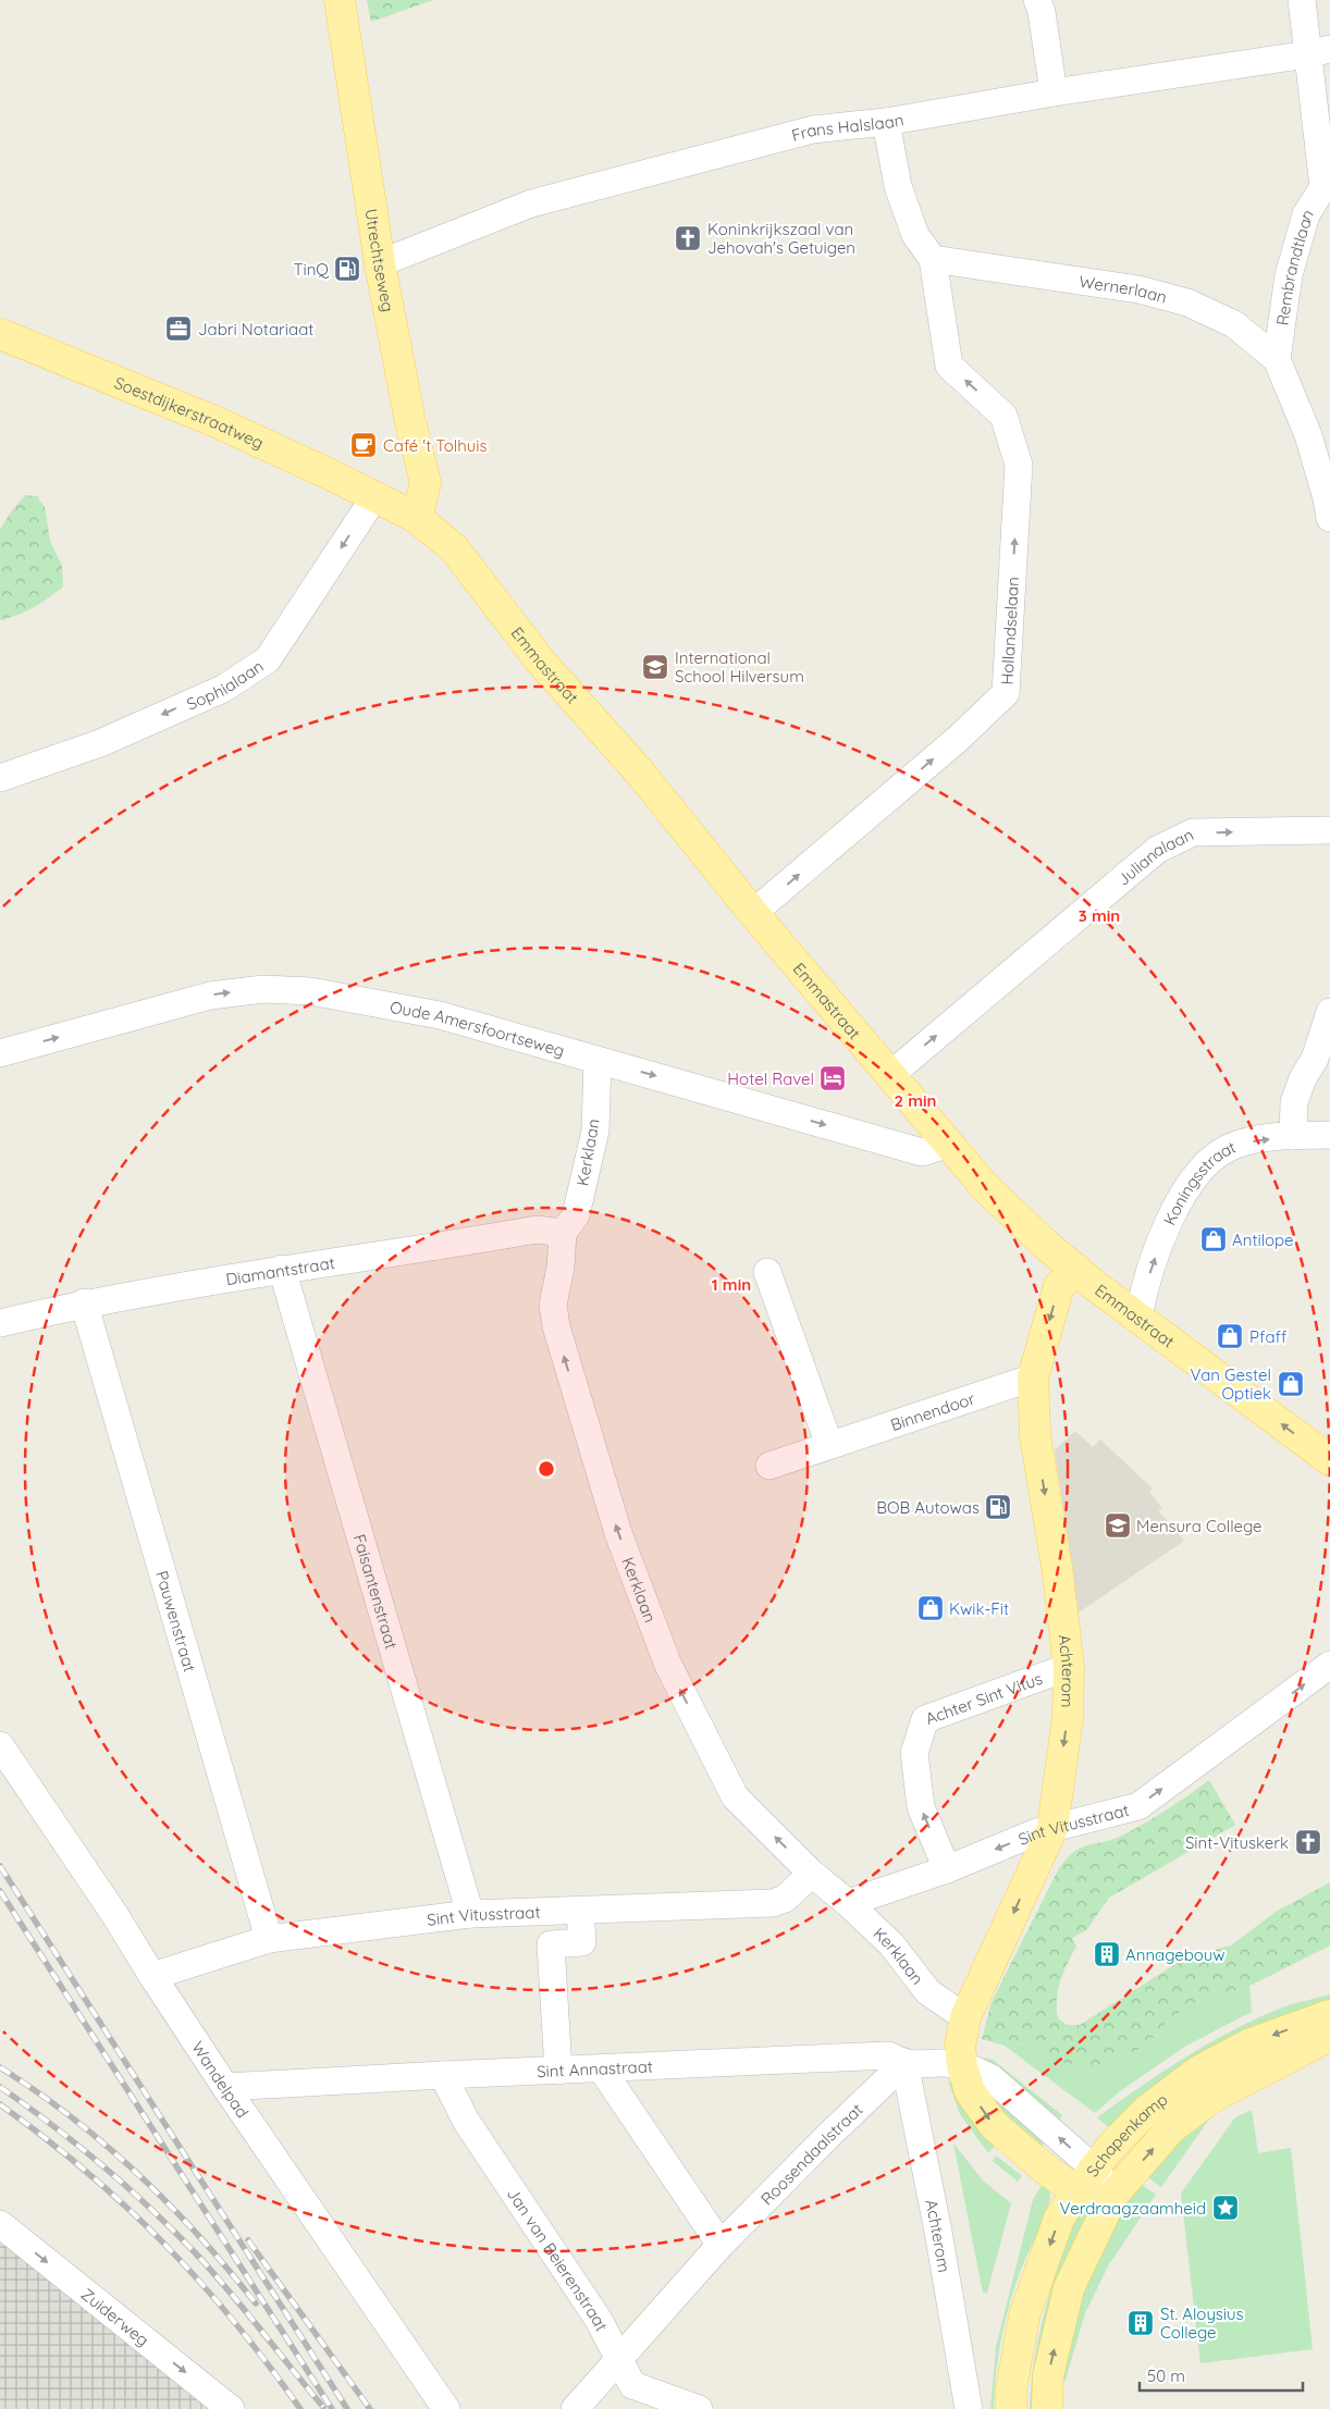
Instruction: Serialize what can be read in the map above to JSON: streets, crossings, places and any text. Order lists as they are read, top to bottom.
{
  "streets": {
    "main road": [
      "Utrechtseweg",
      "Soestdijkerstraatweg",
      "Emmastraat",
      "Achterom",
      "Schapenkamp"
    ],
    "street": [
      "Frans Halslaan",
      "Rembrandtlaan",
      "Wernerlaan",
      "Hollandselaan",
      "Sophialaan",
      "Julianalaan",
      "Oude Amersfoortseweg",
      "Kerklaan",
      "Koningsstraat",
      "Diamantstraat",
      "Binnendoor",
      "Faisantenstraat",
      "Pauwenstraat",
      "Achter Sint Vitus",
      "Sint Vitusstraat",
      "Sint Annastraat",
      "Wandelpad",
      "Roosendaalstraat",
      "Jan van Beierenstraat",
      "Zuiderweg"
    ]
  },
  "crossings": [
    ["Frans Halslaan", "Utrechtseweg"],
    ["Utrechtseweg", "Emmastraat"],
    ["Rembrandtlaan", "Wernerlaan"],
    ["Wernerlaan", "Hollandselaan"],
    ["Soestdijkerstraatweg", "Emmastraat"],
    ["Soestdijkerstraatweg", "Sophialaan"],
    ["Hollandselaan", "Emmastraat"],
    ["Emmastraat", "Sophialaan"],
    ["Emmastraat", "Julianalaan"],
    ["Emmastraat", "Oude Amersfoortseweg"],
    ["Emmastraat", "Koningsstraat"],
    ["Emmastraat", "Achterom"],
    ["Oude Amersfoortseweg", "Kerklaan"],
    ["Kerklaan", "Diamantstraat"],
    ["Kerklaan", "Achterom"],
    ["Kerklaan", "Sint Vitusstraat"],
    ["Diamantstraat", "Faisantenstraat"],
    ["Diamantstraat", "Pauwenstraat"],
    ["Binnendoor", "Achterom"],
    ["Faisantenstraat", "Sint Vitusstraat"],
    ["Pauwenstraat", "Sint Vitusstraat"],
    ["Achterom", "Achter Sint Vitus"],
    ["Achterom", "Sint Vitusstraat"],
    ["Achterom", "Sint Annastraat"],
    ["Achterom", "Schapenkamp"],
    ["Achterom", "Roosendaalstraat"],
    ["Achter Sint Vitus", "Sint Vitusstraat"],
    ["Sint Vitusstraat", "Wandelpad"],
    ["Sint Annastraat", "Wandelpad"],
    ["Sint Annastraat", "Roosendaalstraat"],
    ["Sint Annastraat", "Jan van Beierenstraat"],
    ["Roosendaalstraat", "Jan van Beierenstraat"]
  ],
  "one_way": [
    "Hollandselaan",
    "Sophialaan",
    "Julianalaan",
    "Oude Amersfoortseweg",
    "Kerklaan",
    "Koningsstraat",
    "Achterom",
    "Zuiderweg"
  ],
  "places": {
    "church": ["Koninkrijkszaal van Jehovah's Getuigen", "Sint-Vituskerk"],
    "fuel station": ["TinQ", "BOB Autowas"],
    "office": ["Jabri Notariaat"],
    "cafe": ["Café 't Tolhuis"],
    "school or university": ["International School Hilversum", "Mensura College"],
    "hotel": ["Hotel Ravel"],
    "shop": [
      "Antilope",
      "Pfaff",
      "Van Gestel Optiek",
      "Kwik-Fit"
    ],
    "building": ["Annagebouw", "St. Aloysius College"],
    "place": ["Verdraagzaamheid"]
  },
  "scale_bar": "50 m",
  "rings": ["3 min", "2 min", "1 min"]
}
